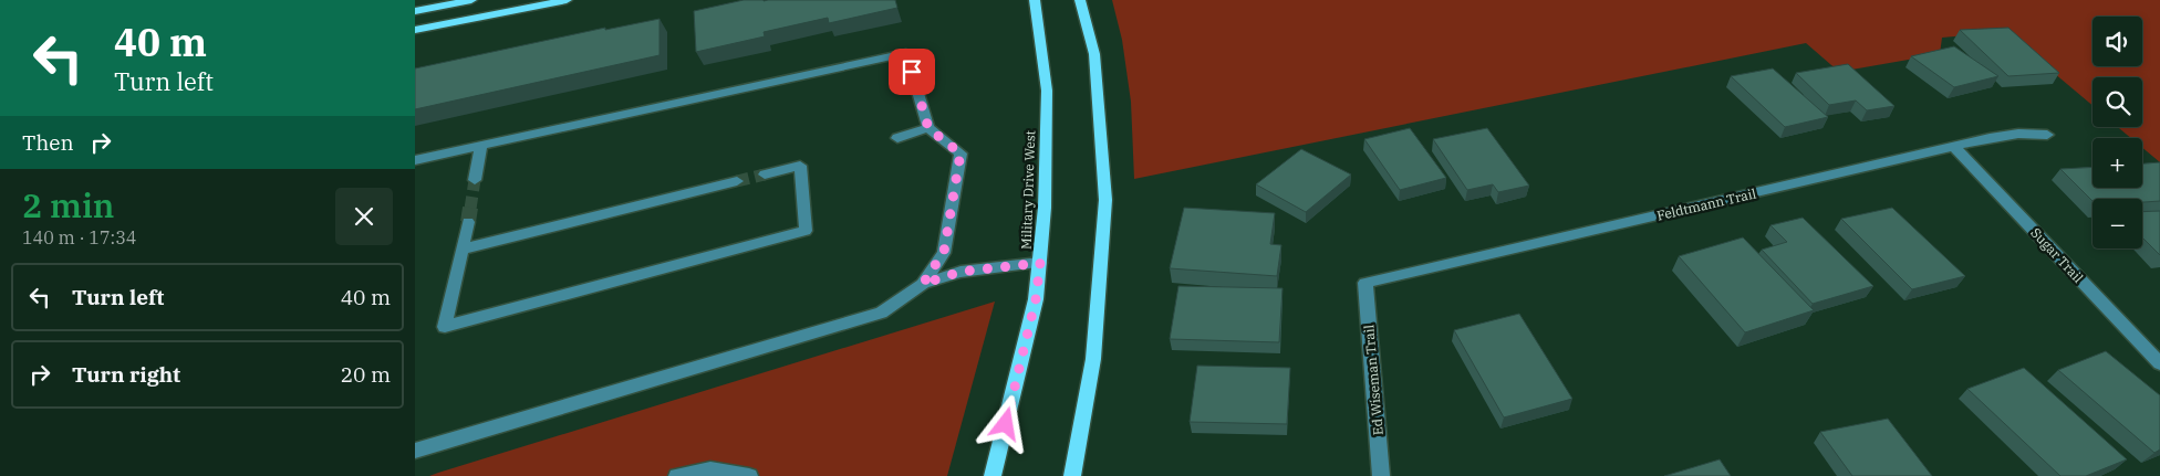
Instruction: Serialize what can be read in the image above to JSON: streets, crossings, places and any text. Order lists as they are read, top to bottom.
{
  "streets": {
    "main road": ["Military Drive West"],
    "street": ["Feldtmann Trail", "Sugar Trail", "Ed Wiseman Trail"]
  },
  "crossings": [
    ["Feldtmann Trail", "Sugar Trail"],
    ["Feldtmann Trail", "Ed Wiseman Trail"]
  ],
  "page": {
    "turn": ["40 m", "Turn left"],
    "map_buttons": ["+", "−"],
    "then": "Then",
    "heading": ["2 min", "140 m · 17:34"],
    "list": [
      {
        "name": "Turn left",
        "value": "40 m"
      },
      {
        "name": "Turn right",
        "value": "20 m"
      }
    ]
  }
}
